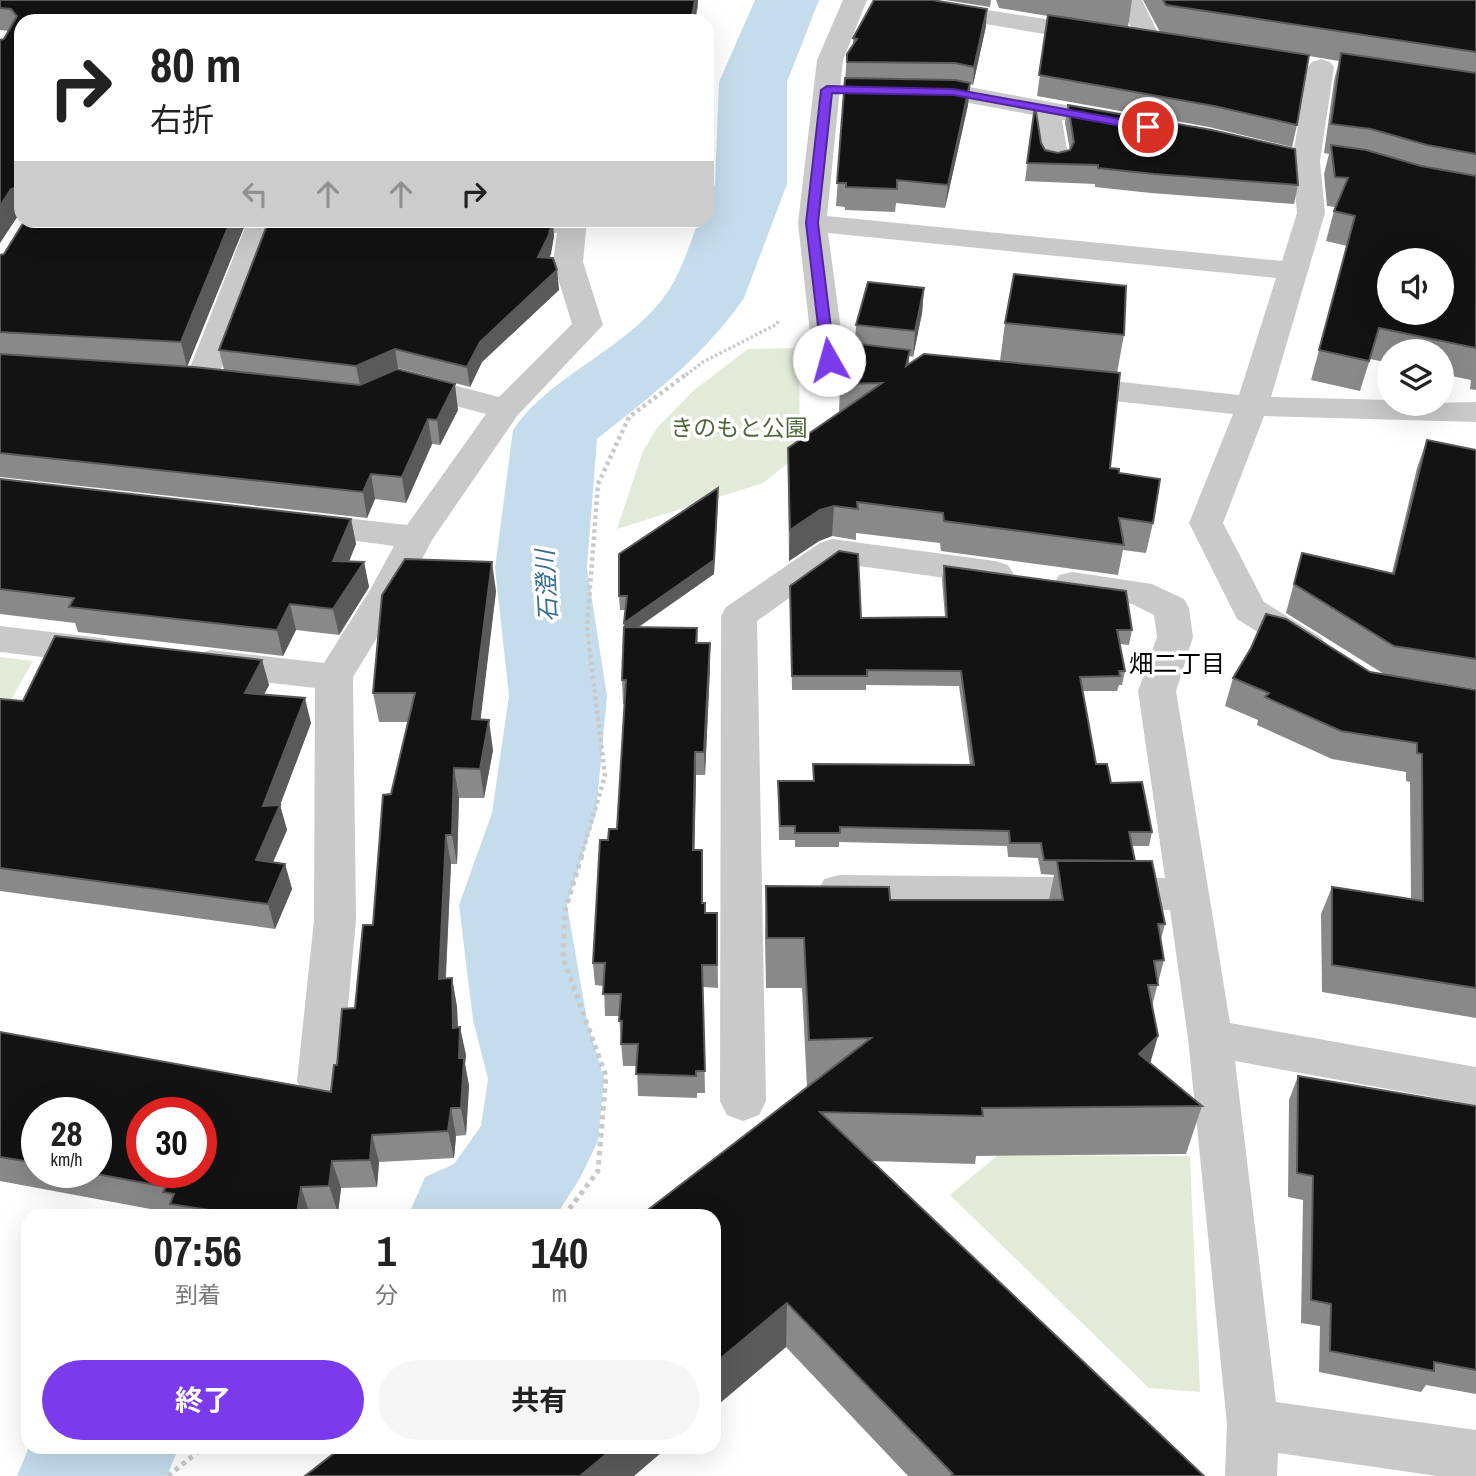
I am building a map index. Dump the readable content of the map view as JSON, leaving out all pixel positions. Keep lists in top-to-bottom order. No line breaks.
{"districts":["畑二丁目"],"water":["石澄川"],"parks":["きのもと公園"],"page":{"turn":["80 m","右折"],"speed":"28 km/h","limit":"30","eta":["07:56","到着","1","分","140","m"],"buttons":["終了","共有"]}}
